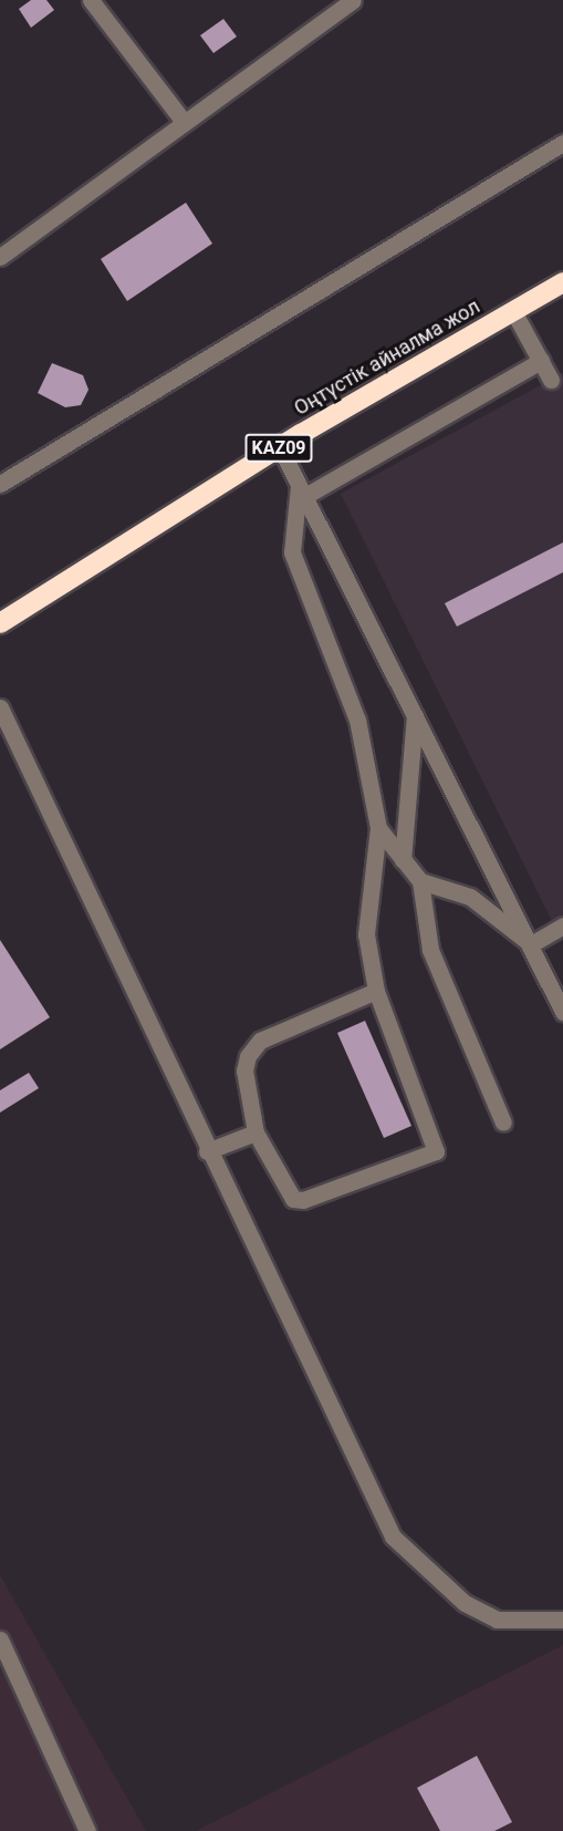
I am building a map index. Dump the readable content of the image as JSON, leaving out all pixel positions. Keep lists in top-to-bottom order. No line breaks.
{"streets":{"highway":["Оңтүстік айналма жол","KAZ09"]}}
